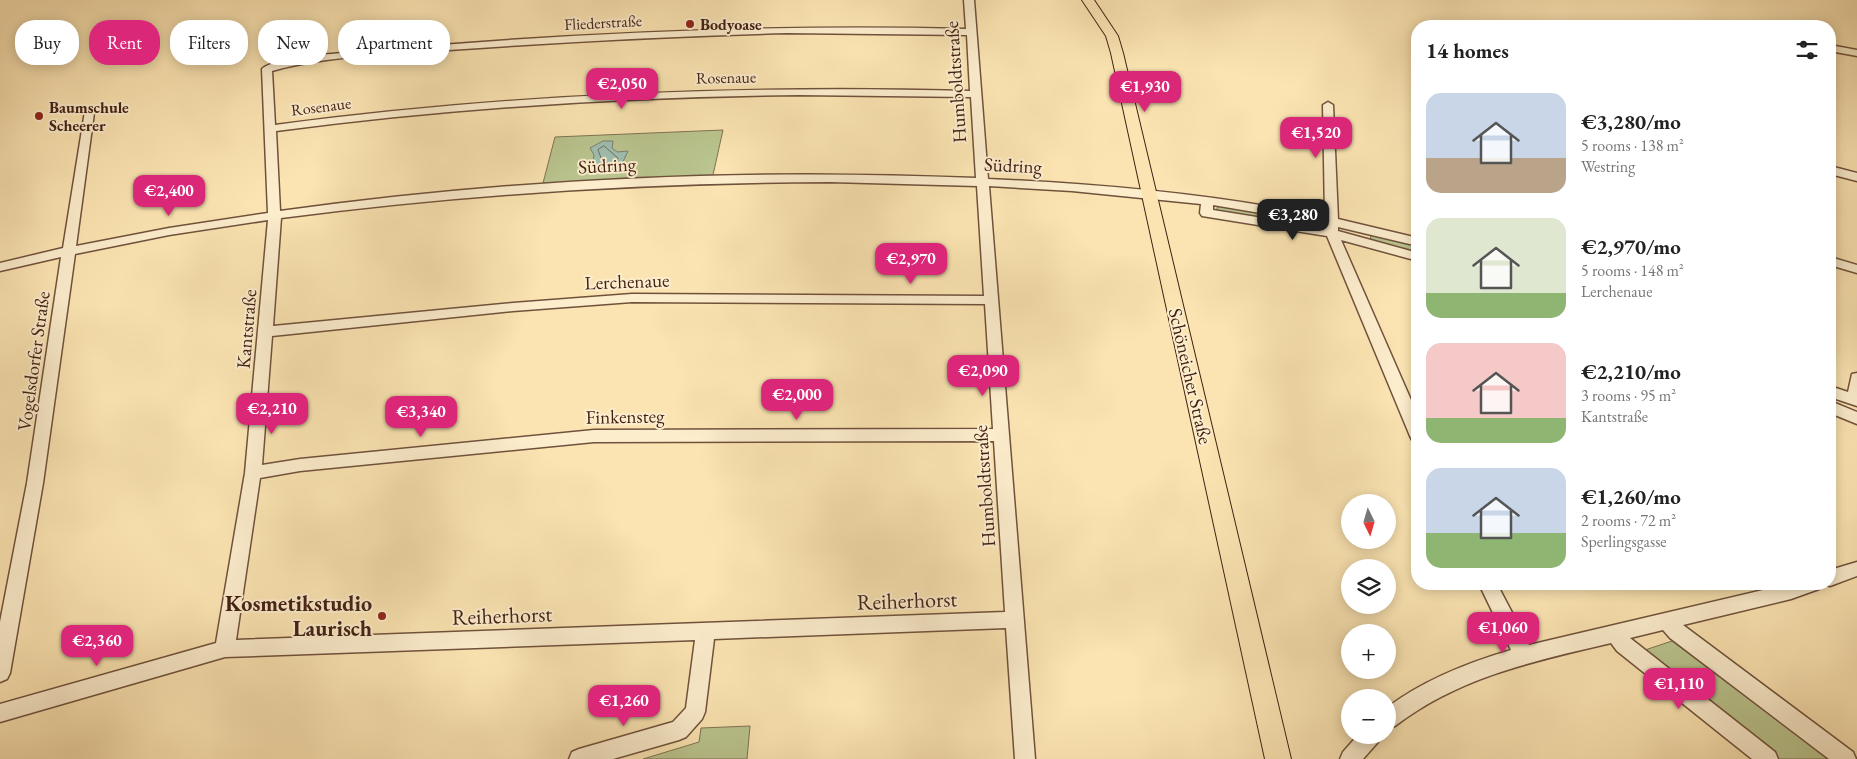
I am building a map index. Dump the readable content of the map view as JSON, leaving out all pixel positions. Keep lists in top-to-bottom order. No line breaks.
{"streets":{"main road":["Schöneicher Straße"],"street":["Fliederstraße","Rosenaue","Humboldtstraße","Südring","Lerchenaue","Kantstraße","Vogelsdorfer Straße","Finkensteg","Reiherhorst"]},"crossings":[["Fliederstraße","Humboldtstraße"],["Fliederstraße","Kantstraße"],["Rosenaue","Humboldtstraße"],["Rosenaue","Kantstraße"],["Humboldtstraße","Südring"],["Humboldtstraße","Lerchenaue"],["Humboldtstraße","Finkensteg"],["Humboldtstraße","Reiherhorst"],["Südring","Kantstraße"],["Südring","Vogelsdorfer Straße"],["Südring","Schöneicher Straße"],["Lerchenaue","Kantstraße"],["Kantstraße","Finkensteg"],["Kantstraße","Reiherhorst"]],"places":["Bodyoase","Baumschule Scheerer","Kosmetikstudio Laurisch"],"north":"bottom","page":{"chip":["Buy","Rent","Filters","New","Apartment"],"heading":"14 homes","price":["€2,050","€1,930","€1,520","€2,400","€3,280","€2,970","€2,090","€2,000","€2,210","€3,340","€1,060","€2,360","€1,110","€1,260"],"list":[{"name":"€3,280/mo","note":"5 rooms · 138 m² · Westring"},{"name":"€2,970/mo","note":"5 rooms · 148 m² · Lerchenaue"},{"name":"€2,210/mo","note":"3 rooms · 95 m² · Kantstraße"},{"name":"€1,260/mo","note":"2 rooms · 72 m² · Sperlingsgasse"}],"map_buttons":["+","−"]}}
